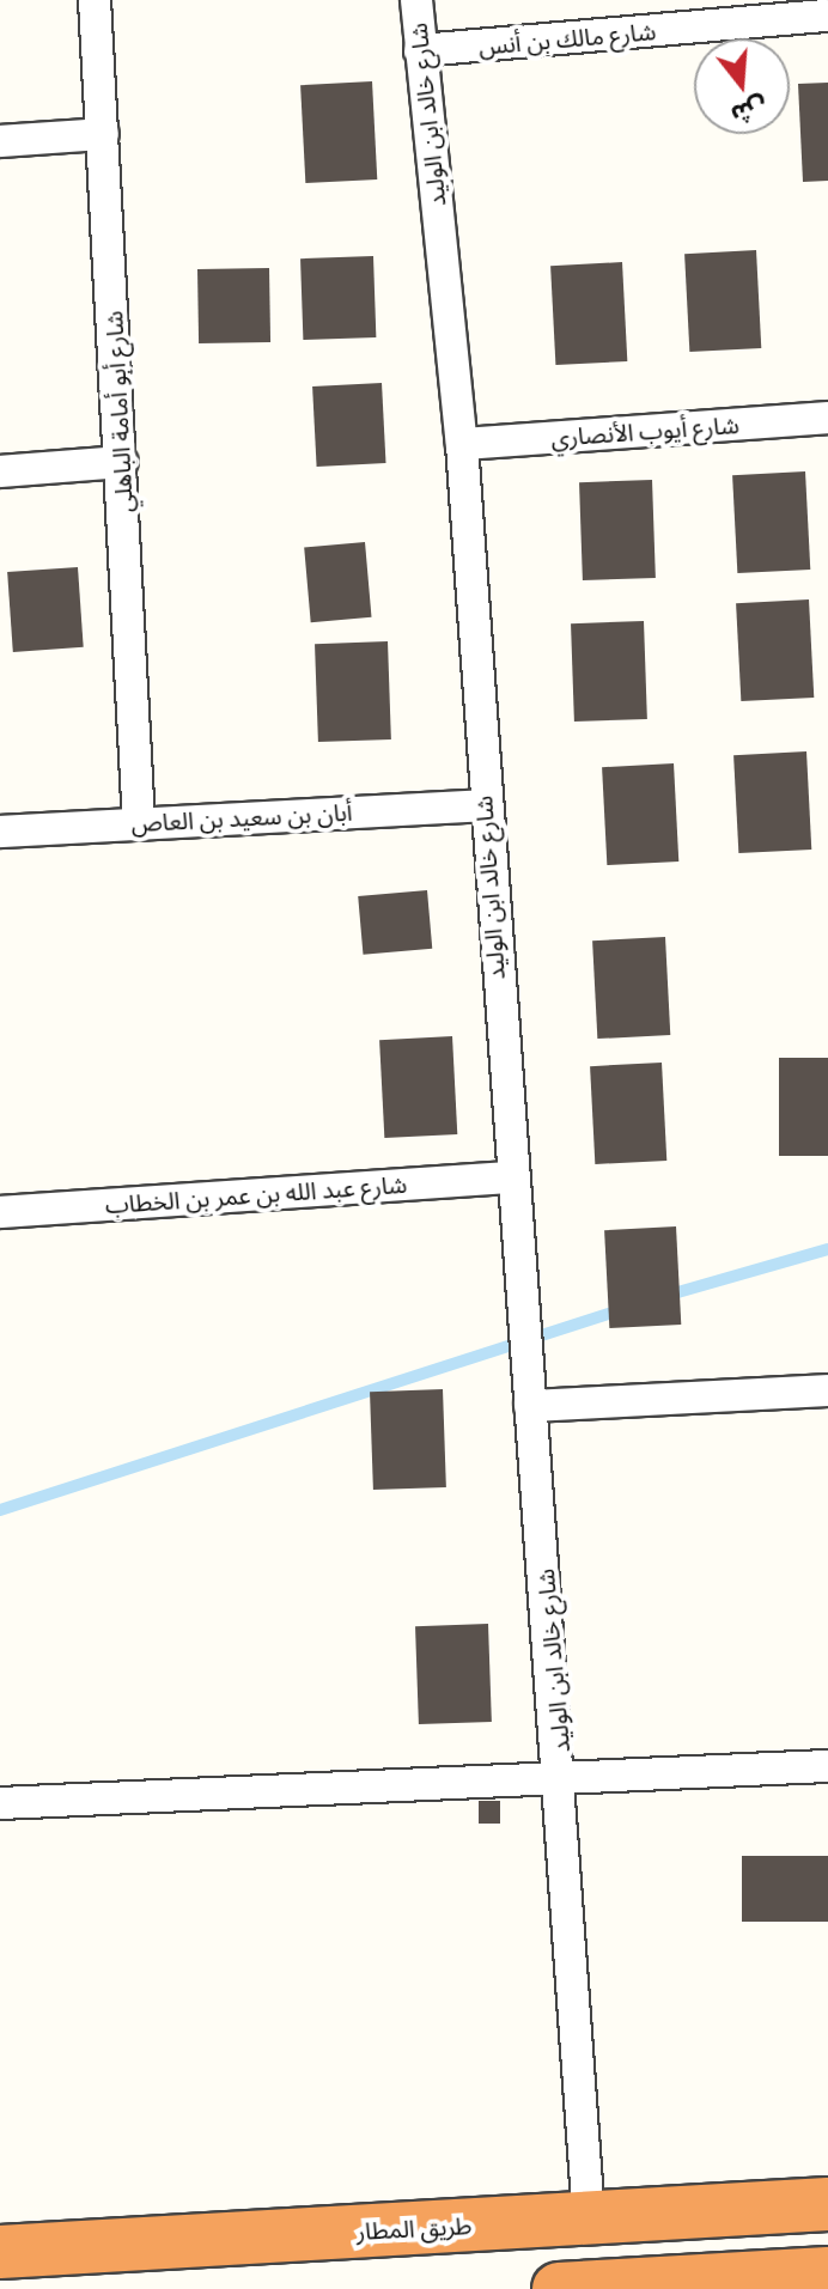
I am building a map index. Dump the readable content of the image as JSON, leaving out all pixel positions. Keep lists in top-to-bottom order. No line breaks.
{"streets":{"highway":["طريق المطار"],"street":["شارع مالك بن أنس","شارع خالد ابن الوليد","شارع أبو أمامة الباهلي","شارع أيوب الأنصاري","أبان بن سعيد بن العاص","شارع عبد الله بن عمر بن الخطاب"]},"crossings":[["شارع مالك بن أنس","شارع خالد ابن الوليد"],["شارع خالد ابن الوليد","شارع أيوب الأنصاري"],["شارع خالد ابن الوليد","أبان بن سعيد بن العاص"],["شارع خالد ابن الوليد","شارع عبد الله بن عمر بن الخطاب"],["شارع خالد ابن الوليد","طريق المطار"],["شارع أبو أمامة الباهلي","أبان بن سعيد بن العاص"]],"north":"bottom"}
